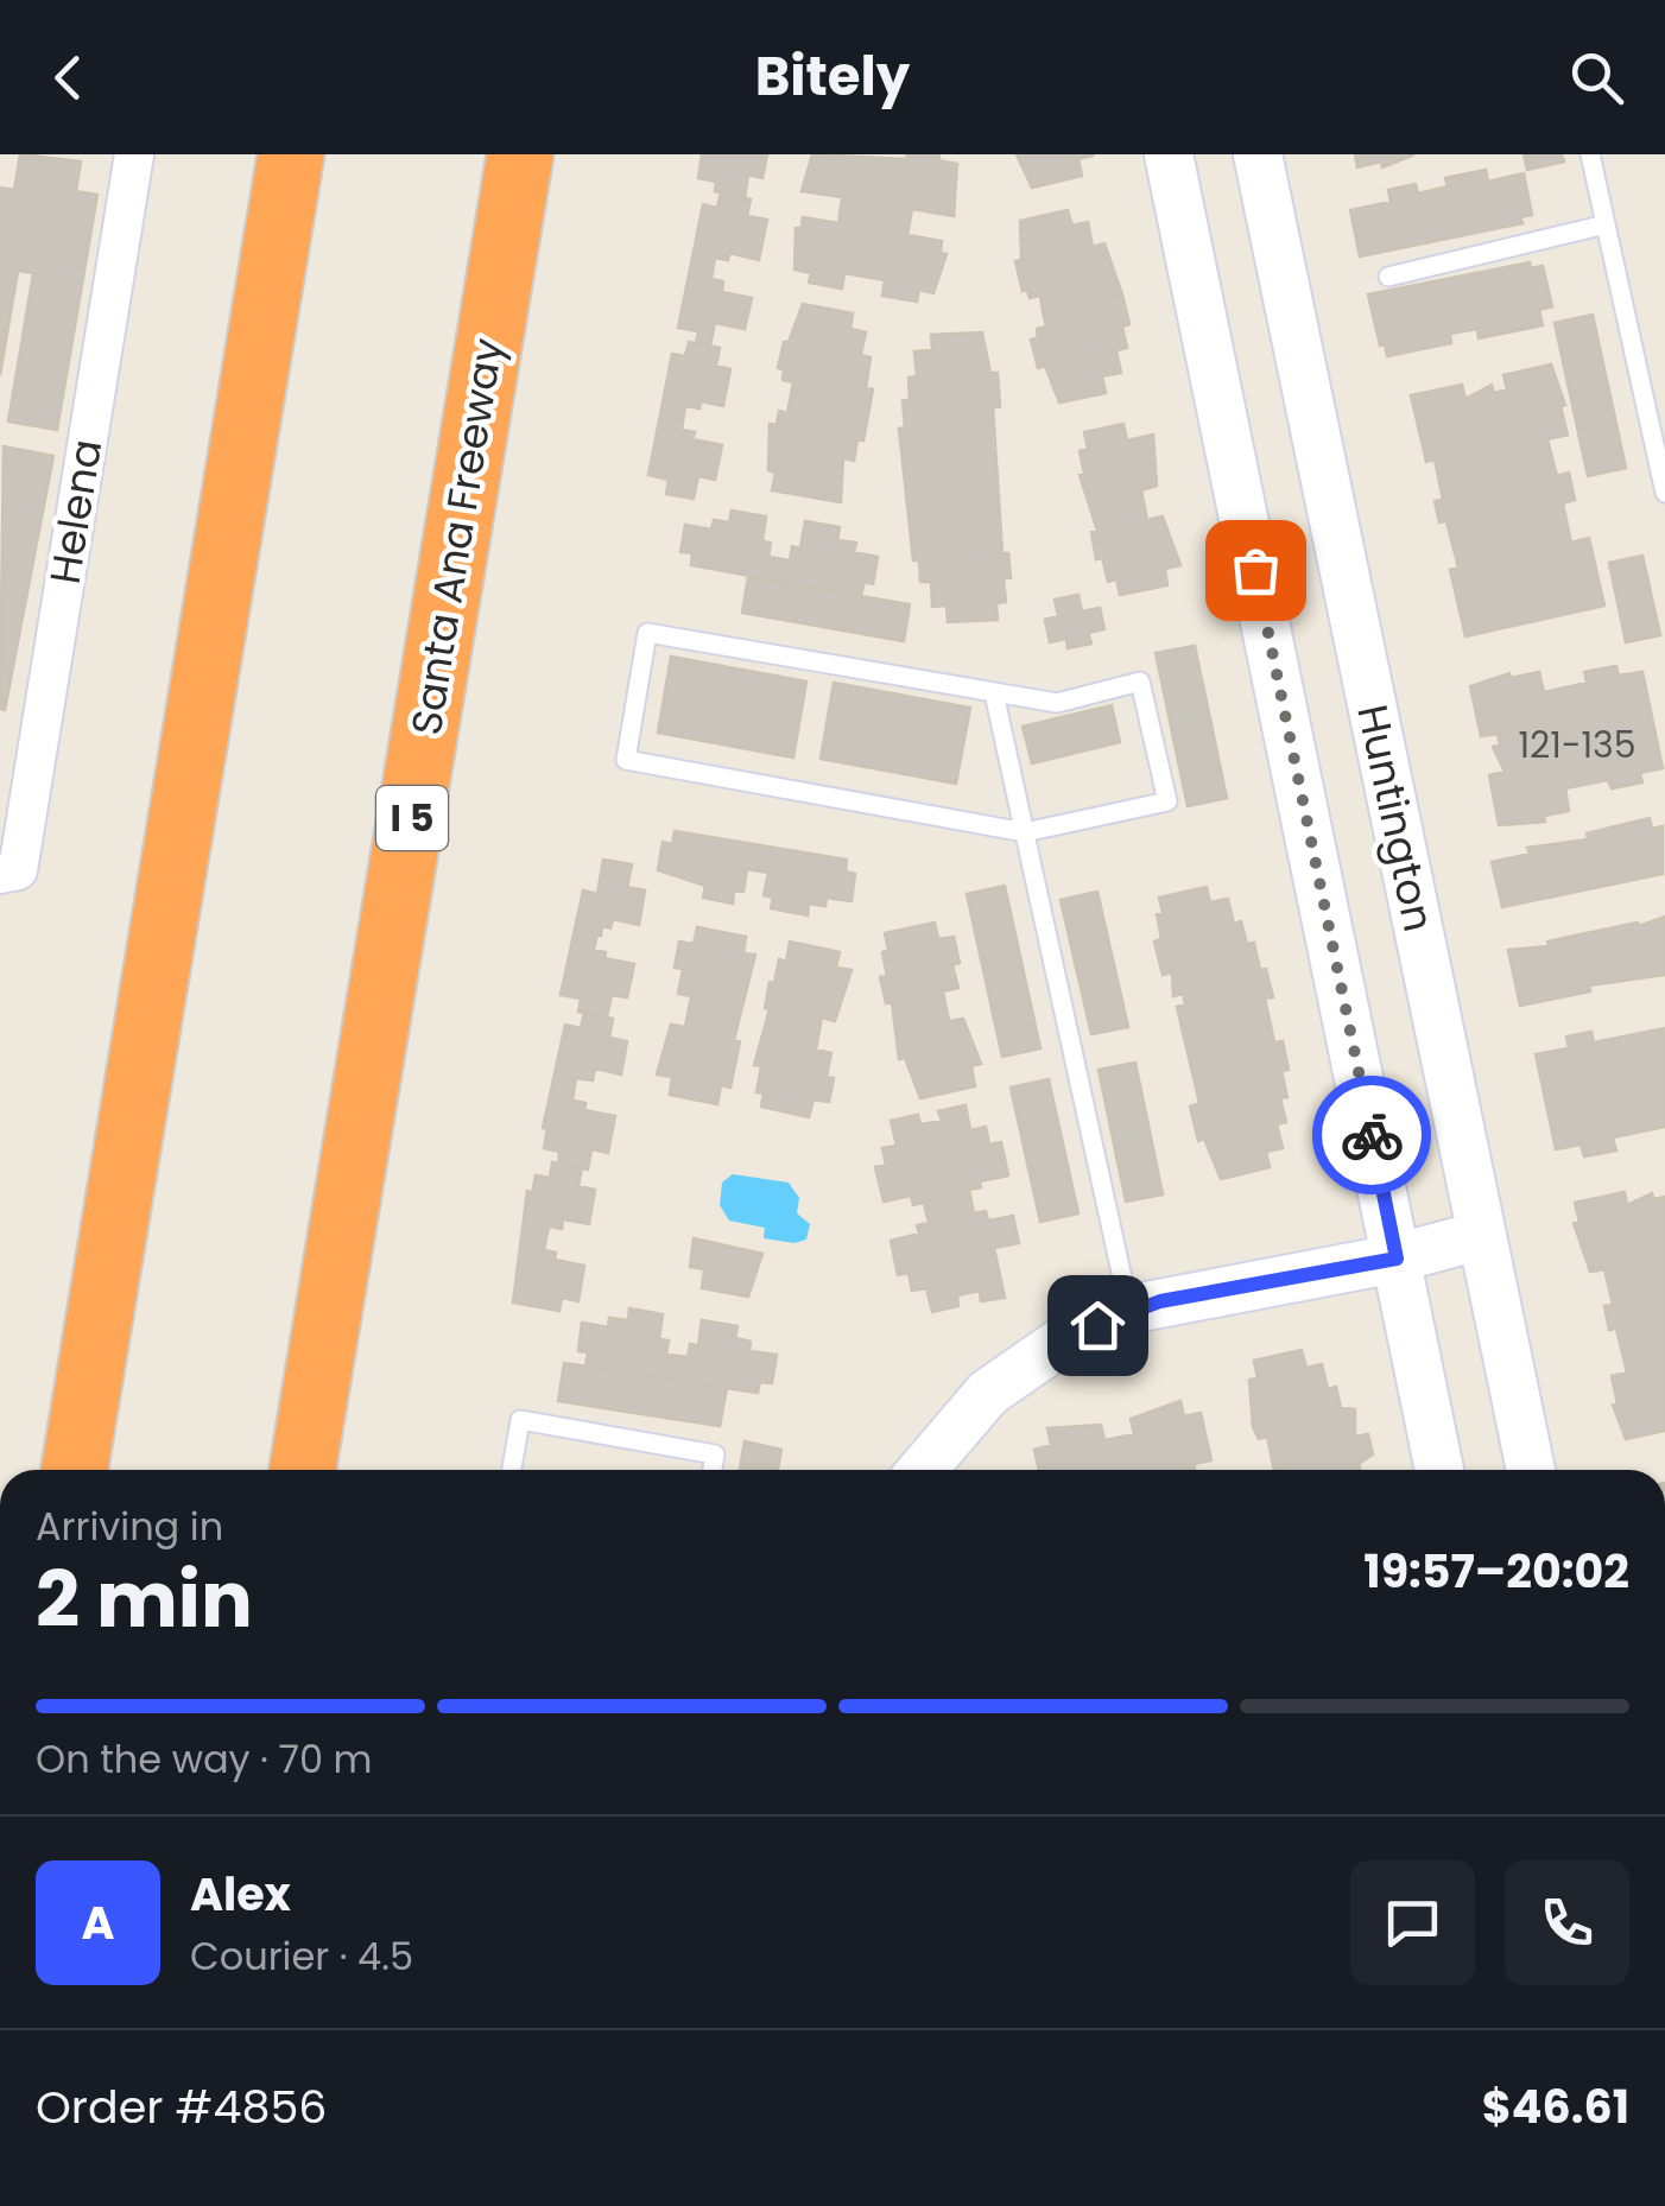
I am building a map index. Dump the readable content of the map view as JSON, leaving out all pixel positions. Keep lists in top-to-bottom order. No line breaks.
{"streets":{"highway":["Santa Ana Freeway","I 5"],"street":["Helena","Huntington"]},"house_numbers":["121-135"],"page":{"header":"Bitely","heading":["2 min","Arriving in","19:57–20:02"],"panel":["Alex","Courier · 4.5","Order #4856","$46.61"],"bar":"On the way · 70 m","round":"A"}}
